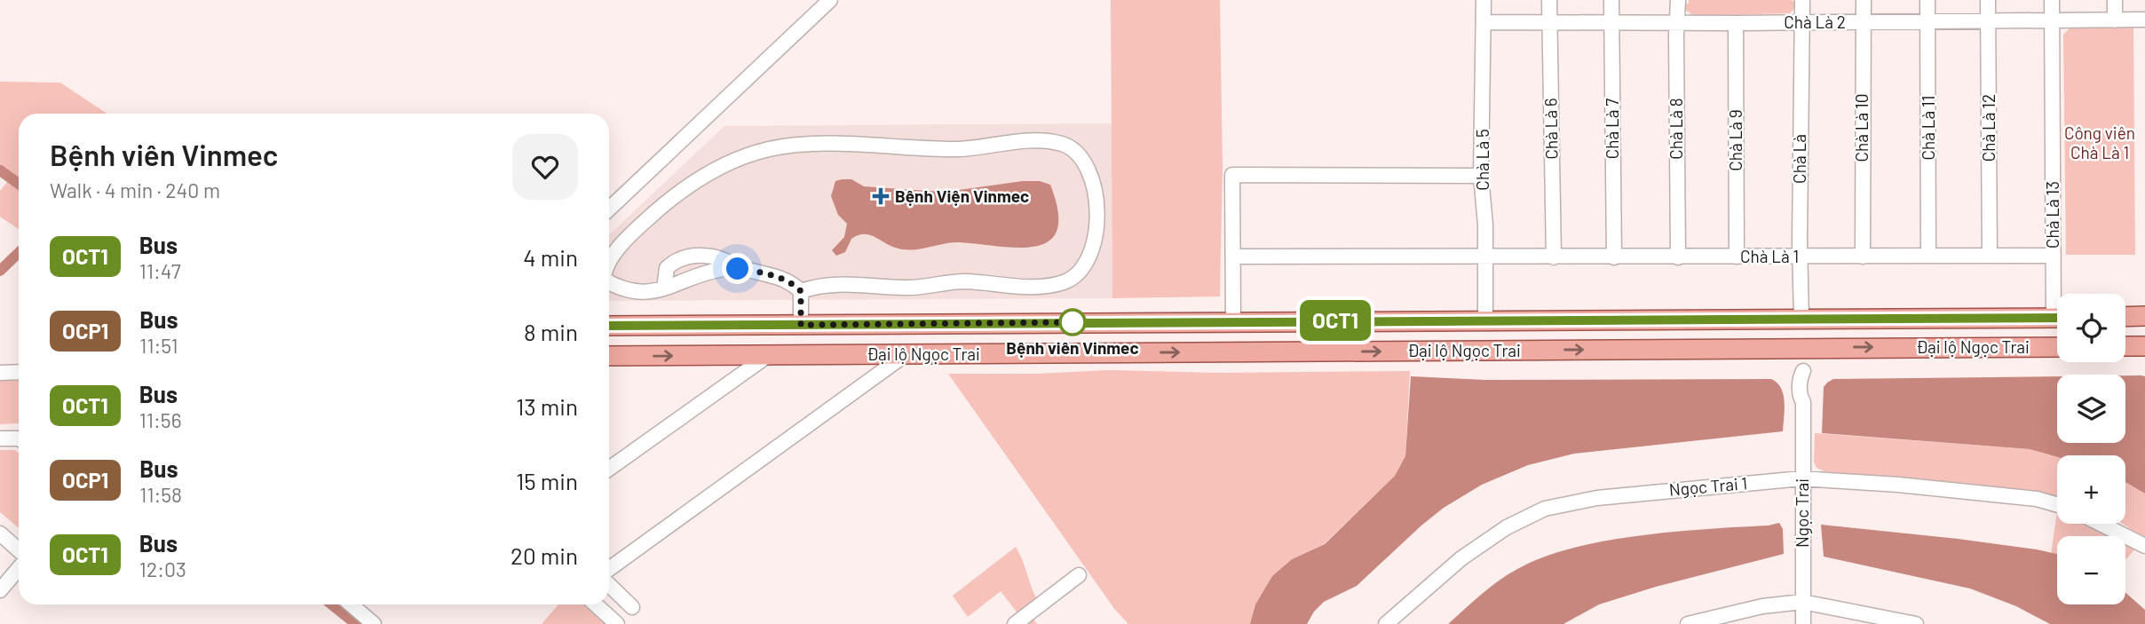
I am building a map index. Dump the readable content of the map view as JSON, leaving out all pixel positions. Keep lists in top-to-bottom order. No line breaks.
{"streets":{"main road":["Đại lộ Ngọc Trai"],"street":["Chà Là 2","Chà Là 10","Chà Là 11","Chà Là 12","Chà Là 6","Chà Là 7","Chà Là 8","Chà Là 9","Chà Là","Chà Là 5","Chà Là 13","Chà Là 1","Ngọc Trai 1","Ngọc Trai"]},"crossings":[["Chà Là 2","Chà Là 10"],["Chà Là 2","Chà Là 11"],["Chà Là 2","Chà Là 12"],["Chà Là 2","Chà Là 6"],["Chà Là 2","Chà Là 7"],["Chà Là 2","Chà Là 8"],["Chà Là 2","Chà Là 9"],["Chà Là 2","Chà Là"],["Chà Là 2","Chà Là 5"],["Chà Là 2","Chà Là 13"],["Chà Là 10","Chà Là 1"],["Chà Là 11","Chà Là 1"],["Chà Là 12","Chà Là 1"],["Chà Là 6","Chà Là 1"],["Chà Là 7","Chà Là 1"],["Chà Là 8","Chà Là 1"],["Chà Là 9","Chà Là 1"],["Chà Là","Chà Là 1"],["Chà Là","Đại lộ Ngọc Trai"],["Chà Là 5","Chà Là 1"],["Chà Là 5","Đại lộ Ngọc Trai"],["Chà Là 13","Chà Là 1"],["Đại lộ Ngọc Trai","Ngọc Trai"],["Ngọc Trai 1","Ngọc Trai"]],"parks":["Công viên Chà Là 1"],"places":{"health":["Bệnh Viện Vinmec"],"other":["Bệnh viên Vinmec"]},"lines":["bus line OCT1"],"page":{"on_map":"OCT1","heading":["Bệnh viên Vinmec","Walk · 4 min · 240 m"],"list":[{"mark":"OCT1","name":"Bus","note":"11:47","value":"4 min"},{"mark":"OCP1","name":"Bus","note":"11:51","value":"8 min"},{"mark":"OCT1","name":"Bus","note":"11:56","value":"13 min"},{"mark":"OCP1","name":"Bus","note":"11:58","value":"15 min"},{"mark":"OCT1","name":"Bus","note":"12:03","value":"20 min"}],"map_buttons":["+","−"]}}
